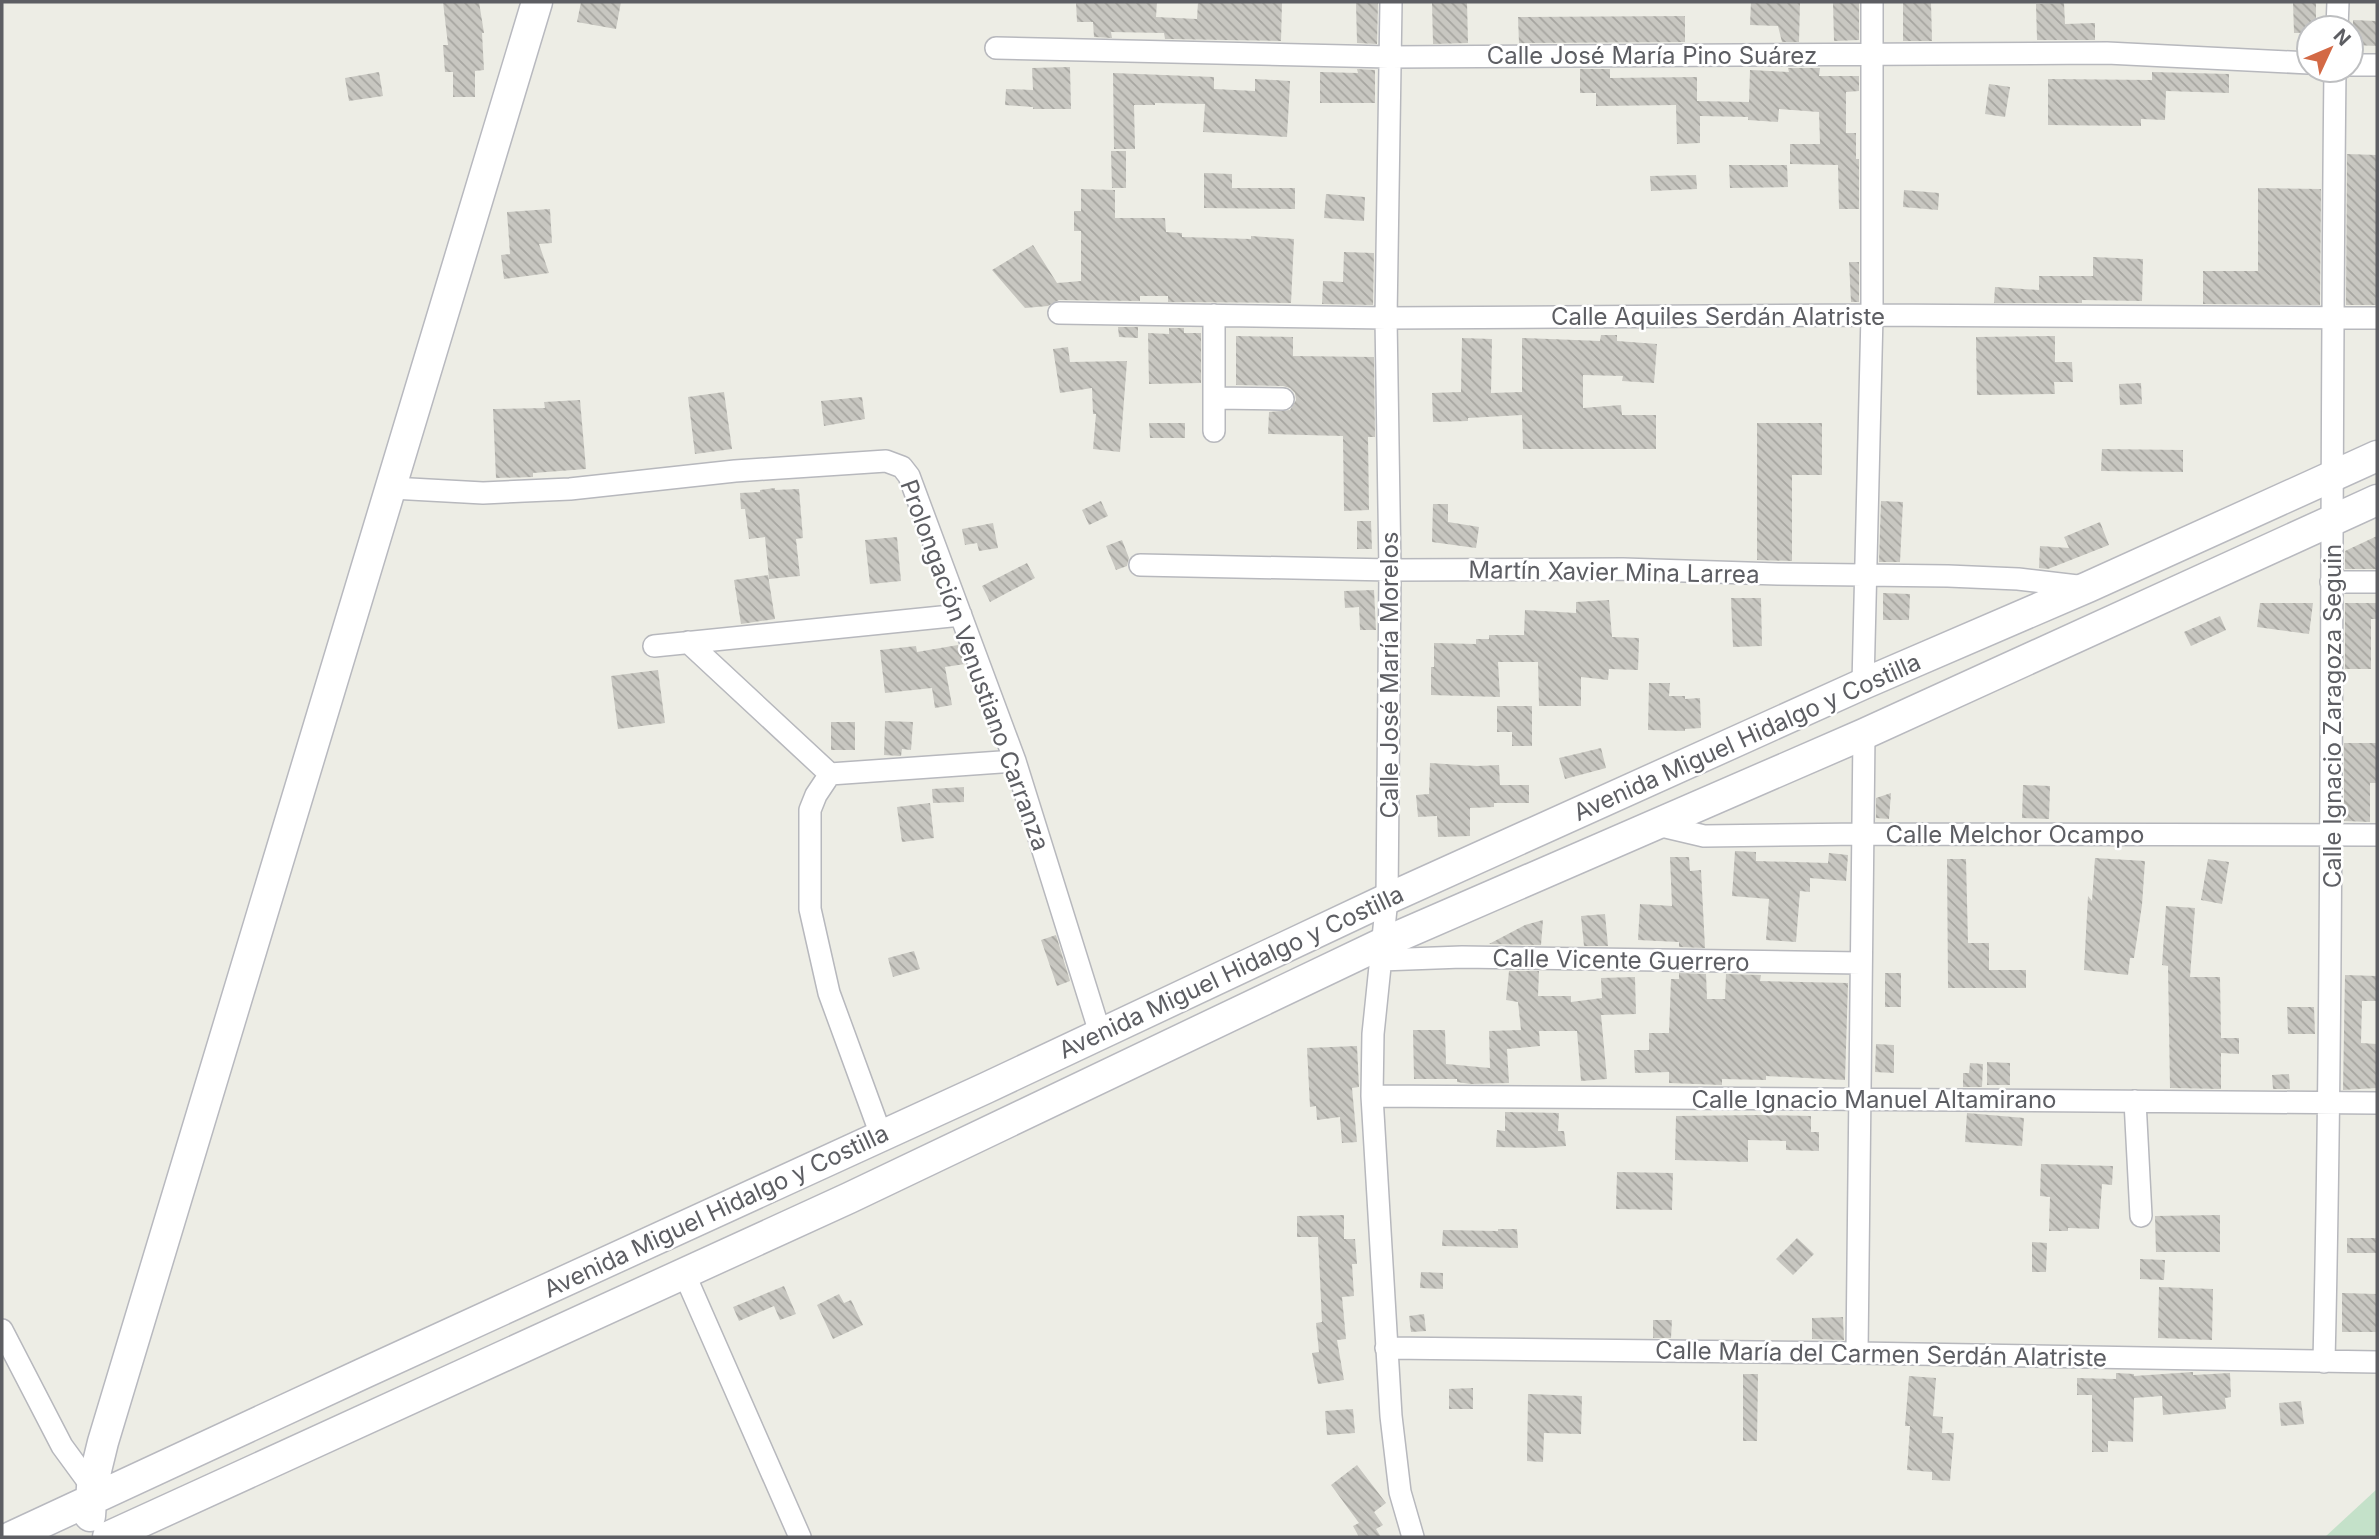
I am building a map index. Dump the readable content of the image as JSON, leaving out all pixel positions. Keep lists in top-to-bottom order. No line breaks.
{"streets":{"main road":["Avenida Miguel Hidalgo y Costilla"],"street":["Calle José María Pino Suárez","Calle Aquiles Serdán Alatriste","Martín Xavier Mina Larrea","Prolongación Venustiano Carranza","Calle José María Morelos","Calle Ignacio Zaragoza Seguin","Calle Melchor Ocampo","Calle Vicente Guerrero","Calle Ignacio Manuel Altamirano","Calle María del Carmen Serdán Alatriste"]},"crossings":[["Calle José María Pino Suárez","Calle José María Morelos"],["Calle Aquiles Serdán Alatriste","Calle José María Morelos"],["Calle Aquiles Serdán Alatriste","Calle Ignacio Zaragoza Seguin"],["Martín Xavier Mina Larrea","Calle José María Morelos"],["Martín Xavier Mina Larrea","Avenida Miguel Hidalgo y Costilla"],["Prolongación Venustiano Carranza","Avenida Miguel Hidalgo y Costilla"],["Calle José María Morelos","Avenida Miguel Hidalgo y Costilla"],["Calle José María Morelos","Calle Vicente Guerrero"],["Calle José María Morelos","Calle Ignacio Manuel Altamirano"],["Calle José María Morelos","Calle María del Carmen Serdán Alatriste"],["Calle Ignacio Zaragoza Seguin","Avenida Miguel Hidalgo y Costilla"],["Calle Ignacio Zaragoza Seguin","Calle Melchor Ocampo"],["Calle Ignacio Zaragoza Seguin","Calle Ignacio Manuel Altamirano"],["Calle Ignacio Zaragoza Seguin","Calle María del Carmen Serdán Alatriste"],["Avenida Miguel Hidalgo y Costilla","Calle Melchor Ocampo"],["Avenida Miguel Hidalgo y Costilla","Calle Vicente Guerrero"]],"north":"top right"}
